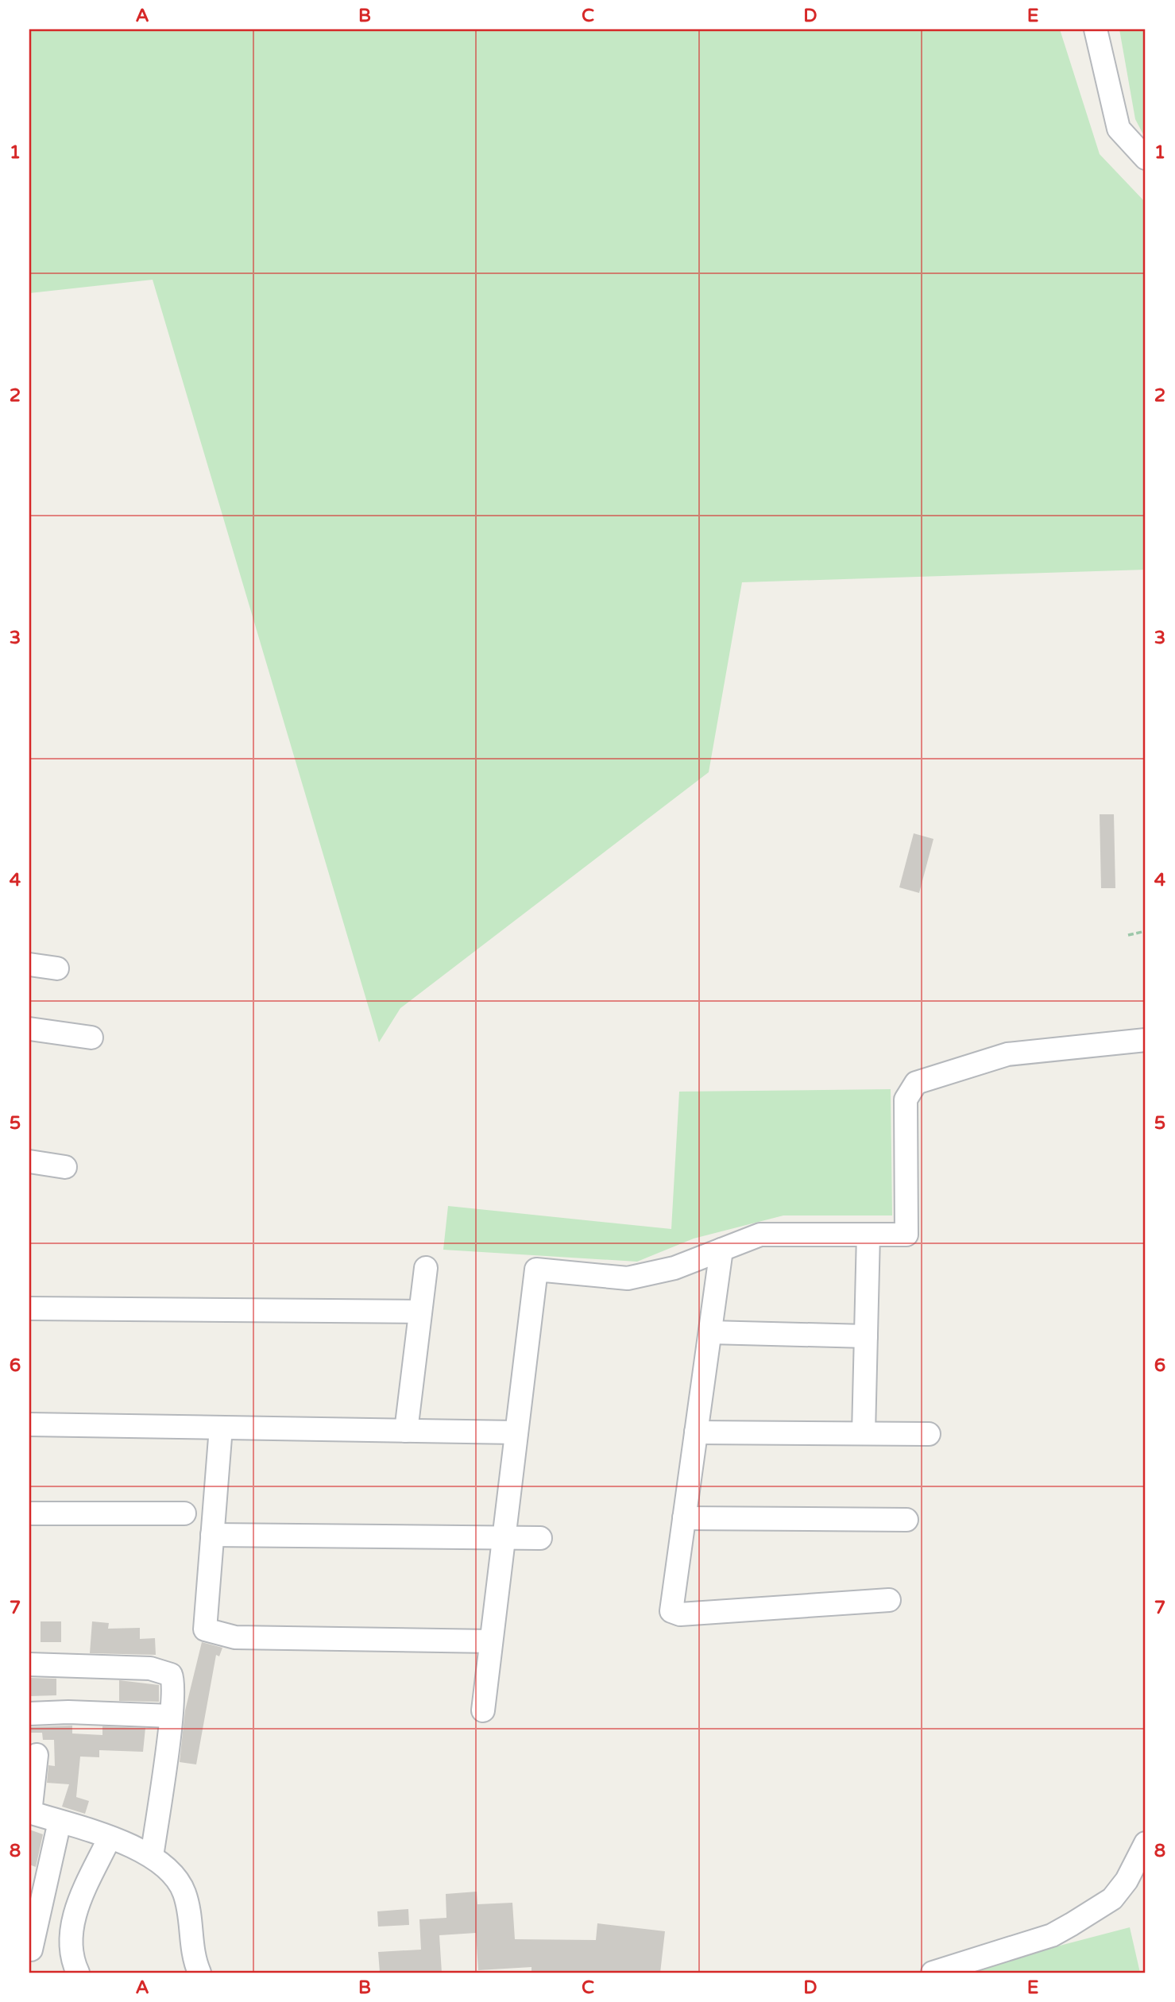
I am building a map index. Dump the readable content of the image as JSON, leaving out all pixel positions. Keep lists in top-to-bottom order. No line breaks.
{"grid":{"columns":["A","B","C","D","E"],"rows":["1","2","3","4","5","6","7","8"]}}
